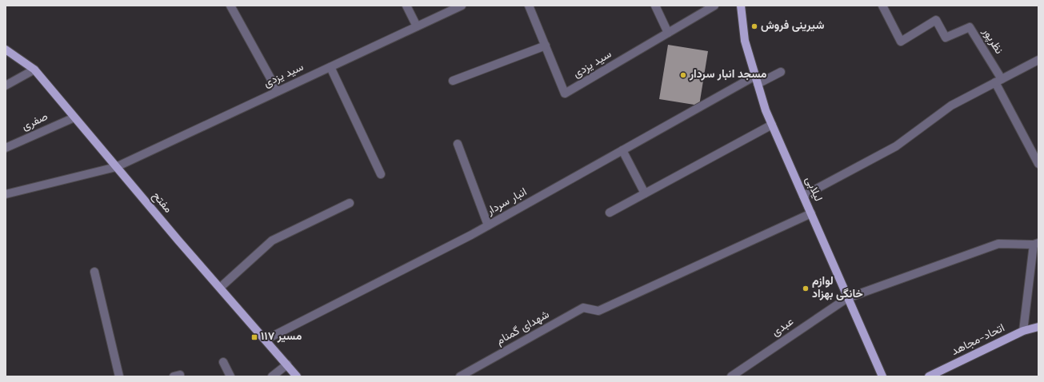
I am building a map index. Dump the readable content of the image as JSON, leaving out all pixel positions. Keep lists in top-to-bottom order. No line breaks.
{"streets":{"main road":["لیلابی","مفتح","اتحاد-مجاهد"],"street":["نظرپور","سید یزدی","صفری","انبار سردار","عبدی","شهدای گمنام"]},"crossings":[["سید یزدی","مفتح"],["صفری","مفتح"],["لیلابی","انبار سردار"],["لیلابی","عبدی"],["لیلابی","شهدای گمنام"],["انبار سردار","مفتح"]],"places":{"other":["شیرینی فروش","مسجد انبار سردار","لوازم خانگی بهزاد"],"transit":["مسیر ۱۱۷"]}}
